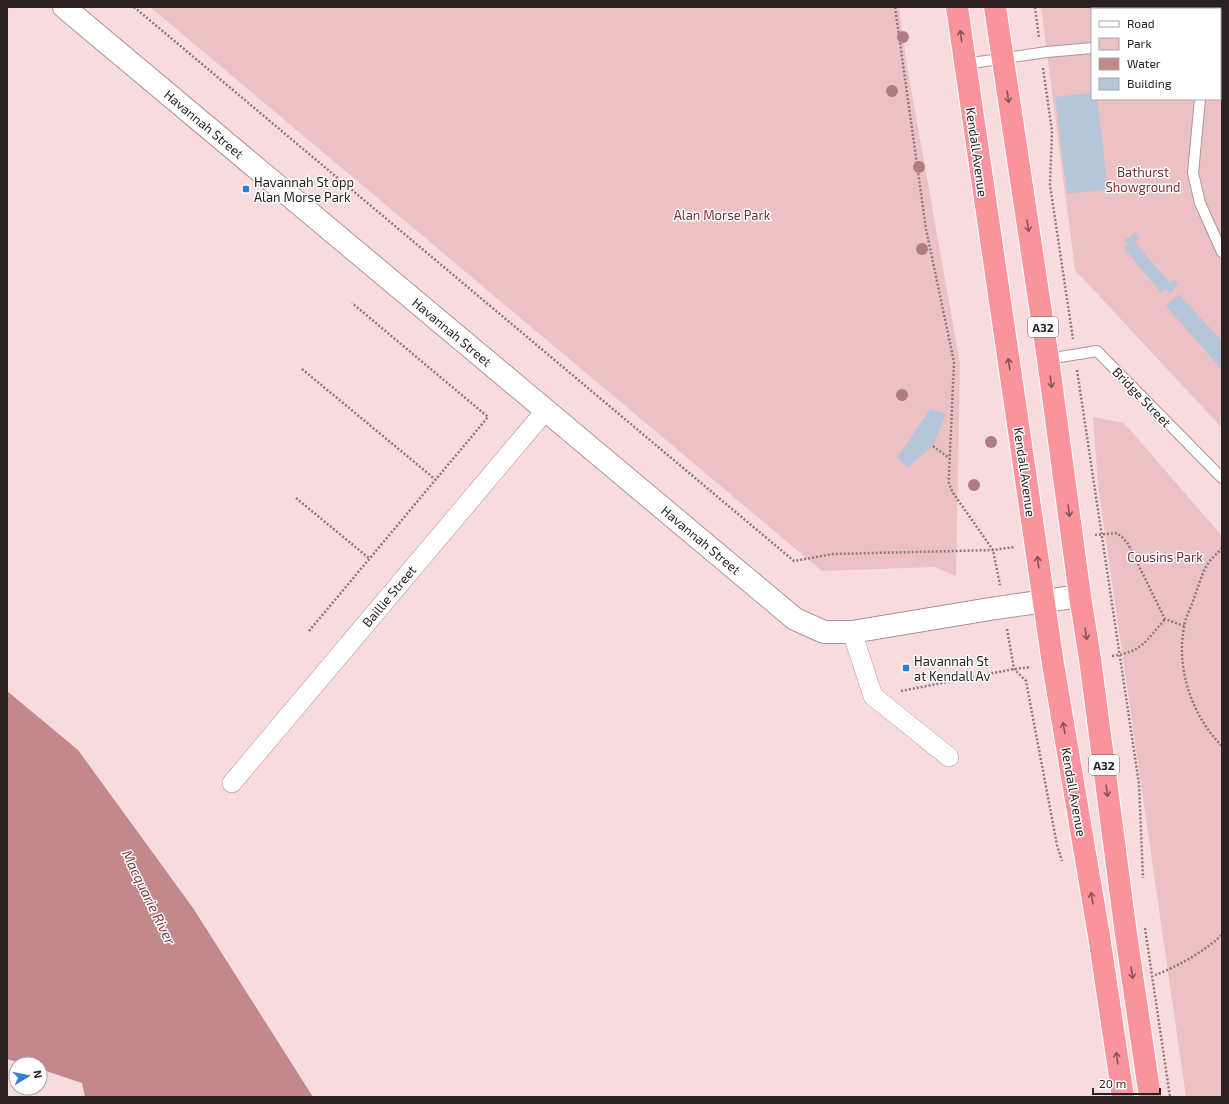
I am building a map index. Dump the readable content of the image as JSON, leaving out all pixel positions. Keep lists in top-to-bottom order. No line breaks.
{"streets":{"highway":["Kendall Avenue","A32"],"street":["Havannah Street","Baillie Street"],"lane":["Bridge Street"]},"crossings":[["Havannah Street","Kendall Avenue"],["Havannah Street","A32"],["Havannah Street","Baillie Street"],["A32","Bridge Street"]],"water":["Macquarie River"],"parks":["Bathurst Showground","Alan Morse Park","Cousins Park"],"places":{"transit":["Havannah St opp Alan Morse Park","Havannah St at Kendall Av"]},"legend":["Road","Park","Water","Building"],"scale_bar":"20 m","north":"right"}
